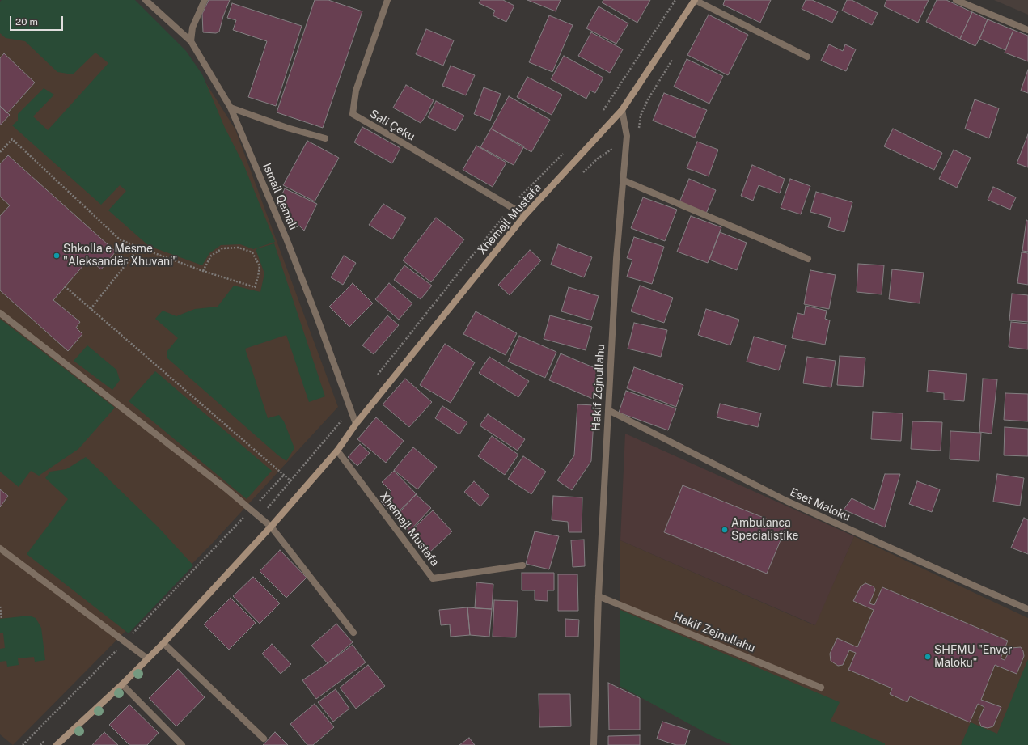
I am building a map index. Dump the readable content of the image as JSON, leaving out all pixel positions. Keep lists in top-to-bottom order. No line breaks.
{"streets":{"main road":["Xhemajl Mustafa"],"street":["Sali Çeku","Ismail Qemali","Hakif Zejnullahu","Eset Maloku"]},"crossings":[["Sali Çeku","Xhemajl Mustafa"],["Ismail Qemali","Xhemajl Mustafa"],["Xhemajl Mustafa","Hakif Zejnullahu"],["Hakif Zejnullahu","Eset Maloku"]],"places":["Shkolla e Mesme \"Aleksandër Xhuvani\"","Ambulanca Specialistike","SHFMU \"Enver Maloku\""],"scale_bar":"20 m"}
